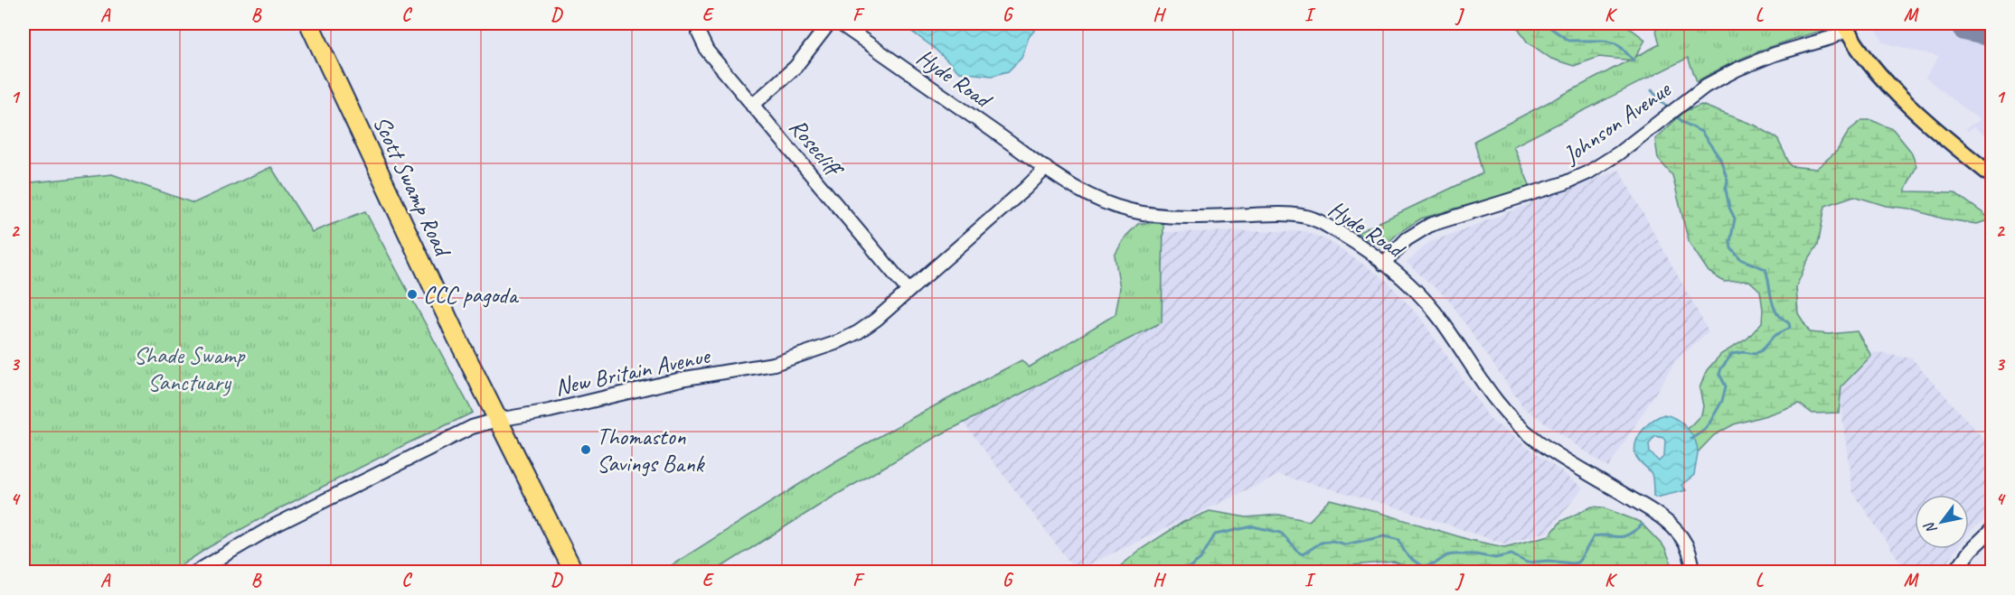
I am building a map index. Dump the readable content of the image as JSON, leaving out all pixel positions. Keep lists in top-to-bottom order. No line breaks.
{"streets":{"highway":["Scott Swamp Road"],"street":["Hyde Road","Johnson Avenue","Rosecliff","New Britain Avenue"]},"crossings":[["Hyde Road","Johnson Avenue"],["Hyde Road","New Britain Avenue"],["Rosecliff","New Britain Avenue"],["Scott Swamp Road","New Britain Avenue"]],"parks":["Shade Swamp Sanctuary"],"places":["CCC pagoda","Thomaston Savings Bank"],"north":"bottom left","grid":{"columns":["A","B","C","D","E","F","G","H","I","J","K","L","M"],"rows":["1","2","3","4"]}}
